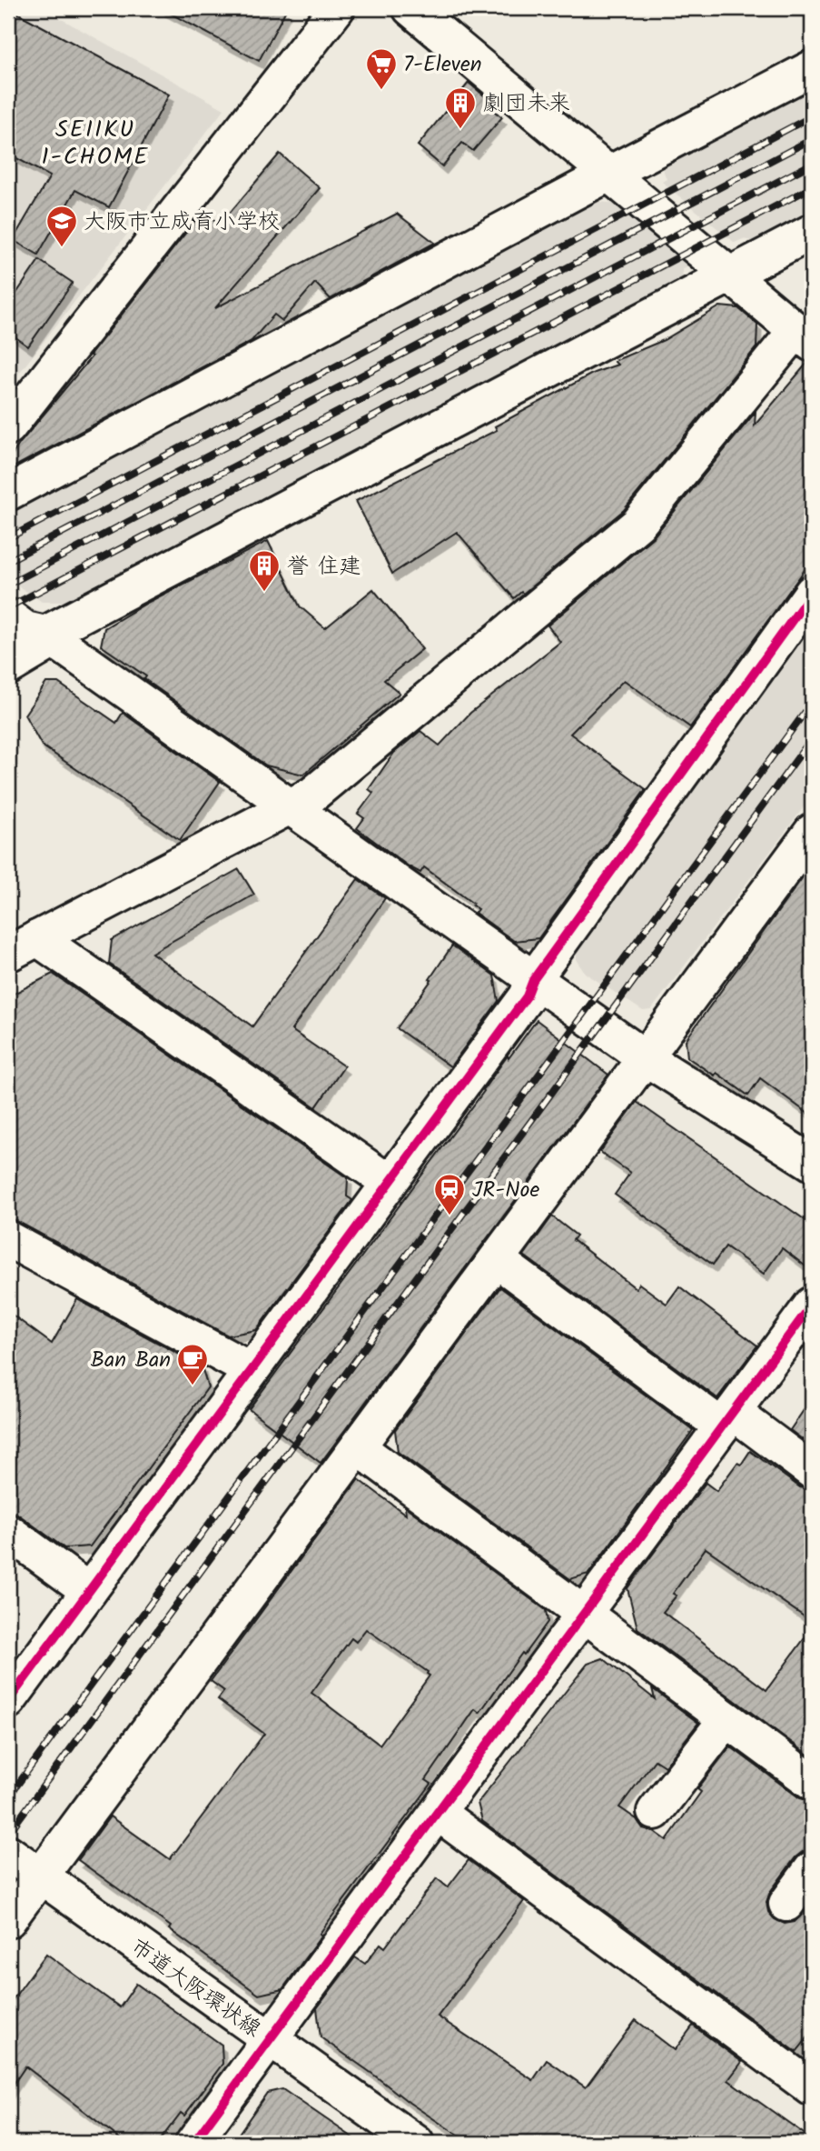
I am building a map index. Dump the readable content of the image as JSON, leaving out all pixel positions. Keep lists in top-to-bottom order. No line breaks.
{"streets":{"street":["市道大阪環状線"]},"districts":["SEIIKU 1-CHOME"],"places":{"supermarket":["7-Eleven"],"building":["劇団未来","誉 住建"],"school or university":["大阪市立成育小学校"],"station":["JR-Noe"],"cafe":["Ban Ban"]}}
